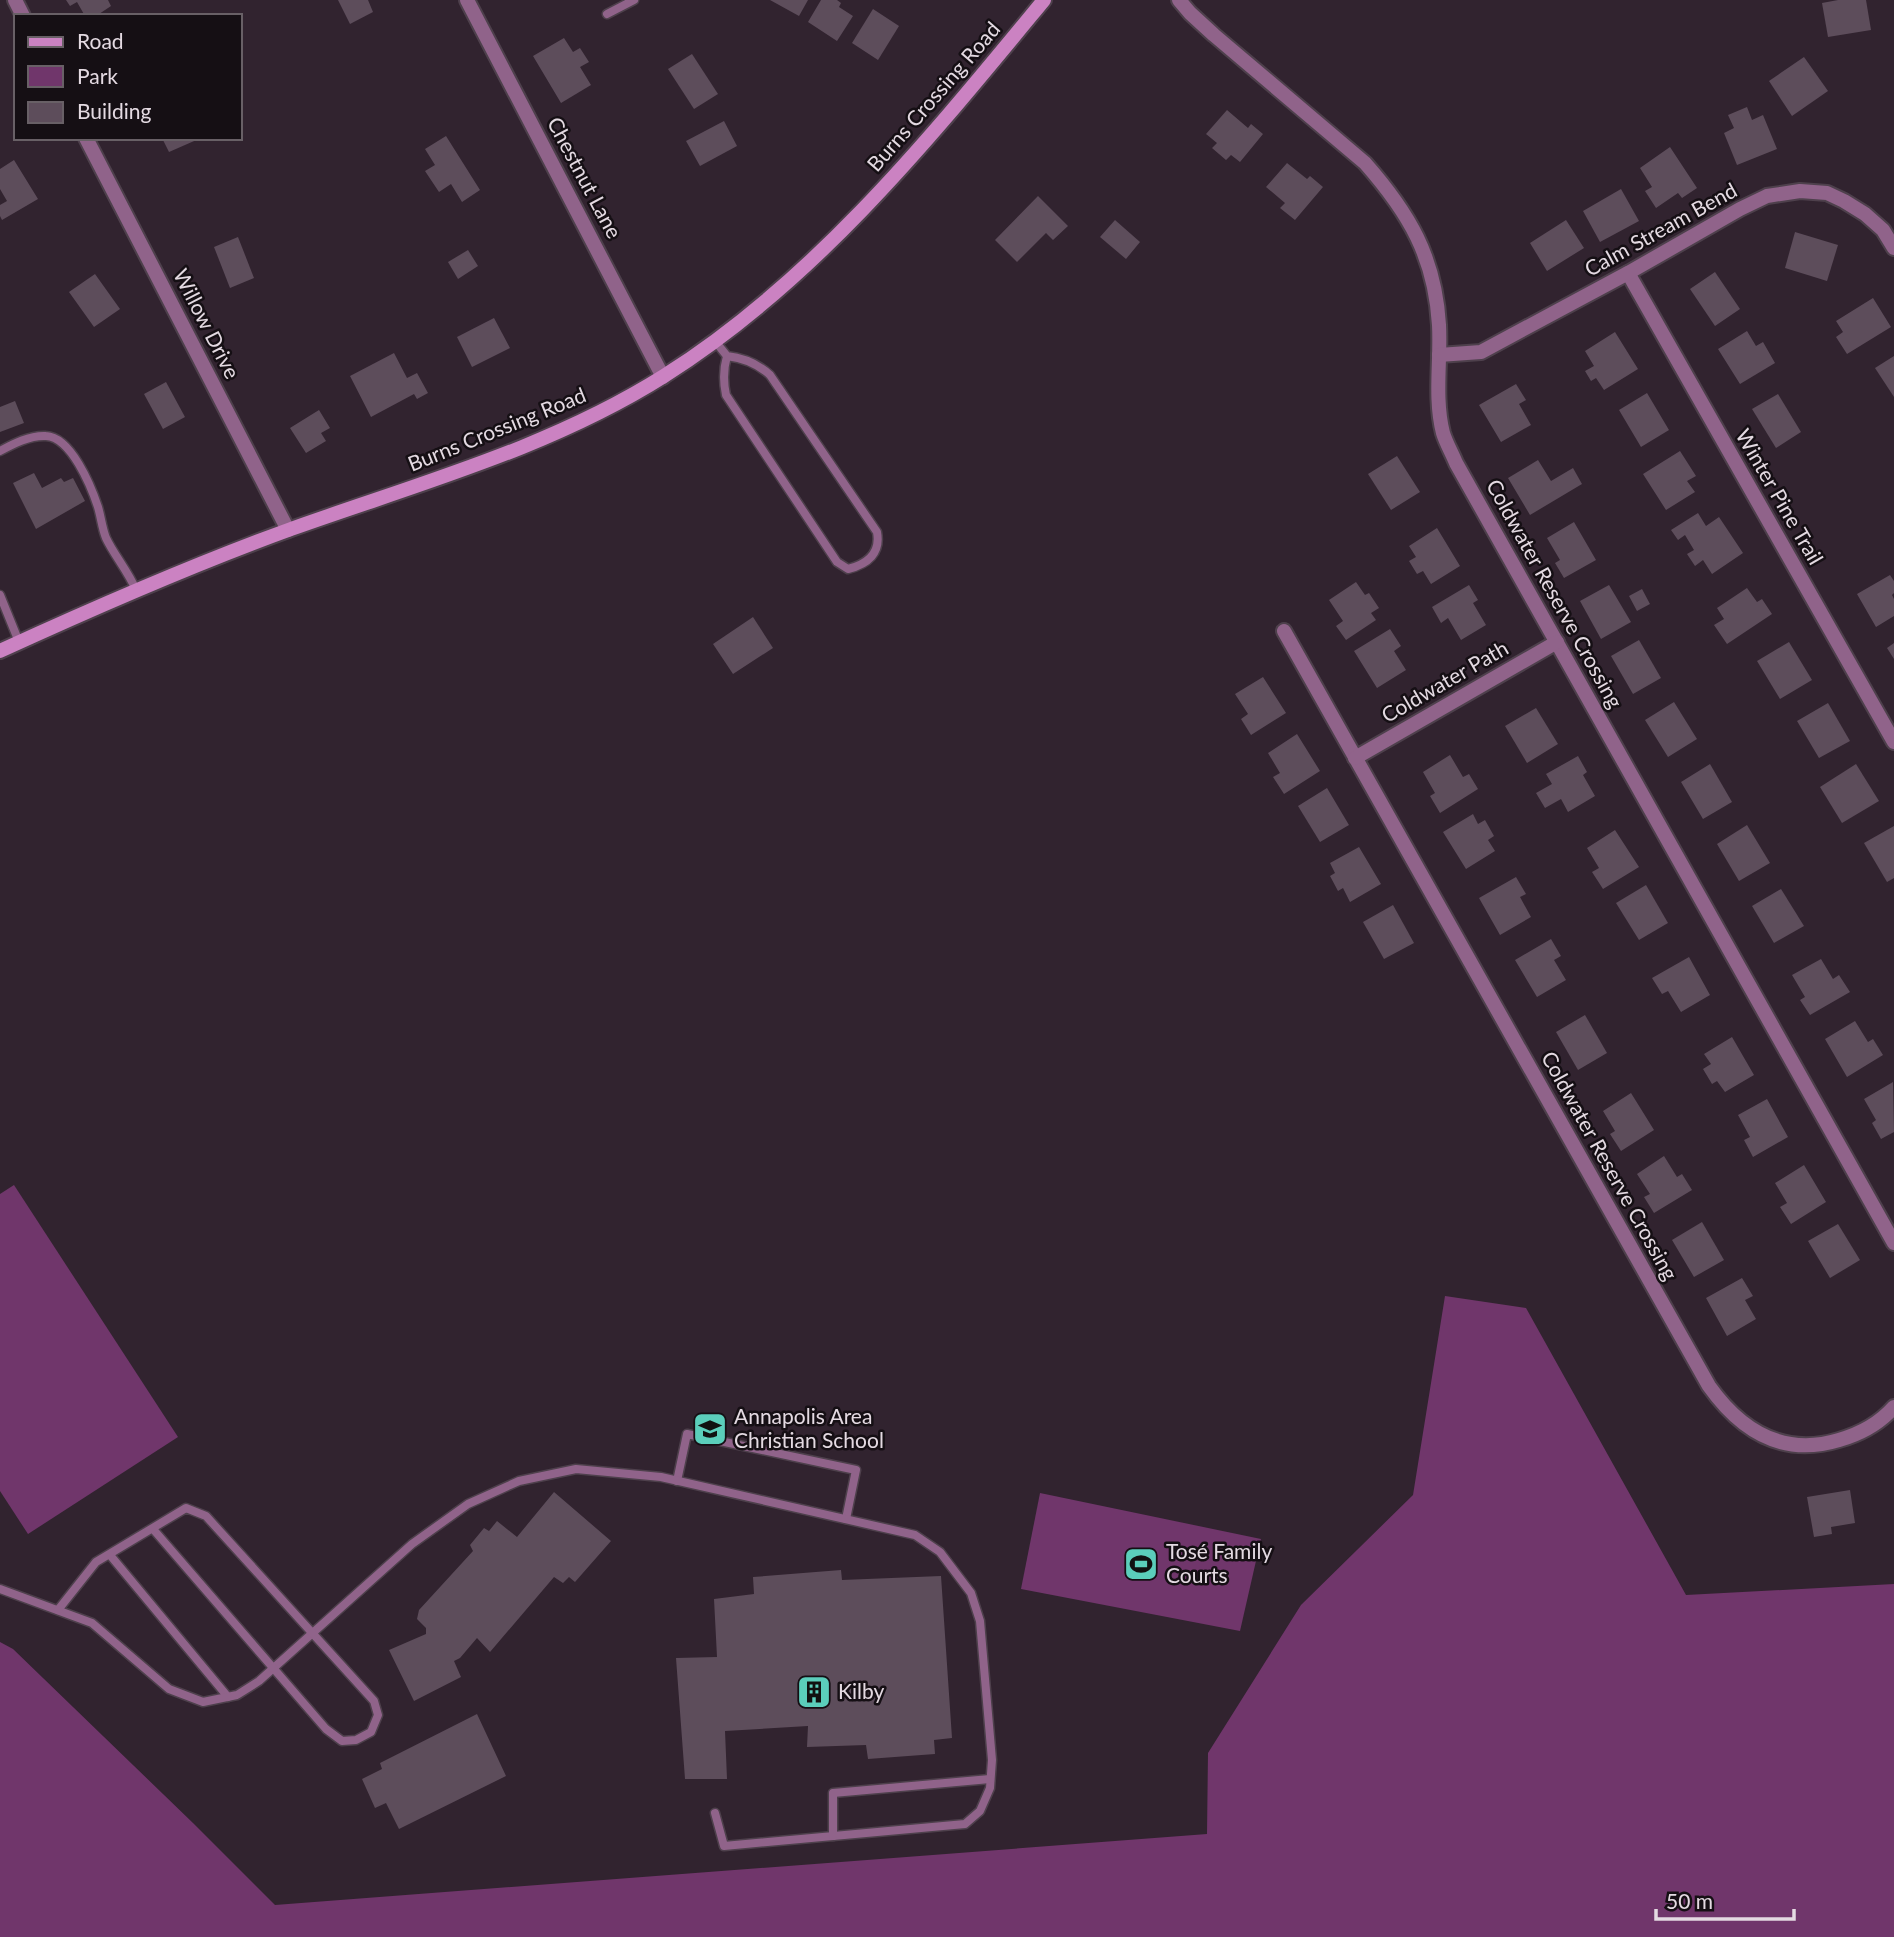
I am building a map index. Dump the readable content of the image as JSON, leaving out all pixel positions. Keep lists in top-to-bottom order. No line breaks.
{"streets":{"street":["Burns Crossing Road","Chestnut Lane","Calm Stream Bend","Willow Drive","Winter Pine Trail","Coldwater Reserve Crossing","Coldwater Path"]},"crossings":[["Burns Crossing Road","Chestnut Lane"],["Burns Crossing Road","Willow Drive"],["Calm Stream Bend","Winter Pine Trail"],["Calm Stream Bend","Coldwater Reserve Crossing"],["Coldwater Reserve Crossing","Coldwater Path"]],"places":{"school or university":["Annapolis Area Christian School"],"sports":["Tosé Family Courts"],"building":["Kilby"]},"legend":["Road","Park","Building"],"scale_bar":"50 m"}
